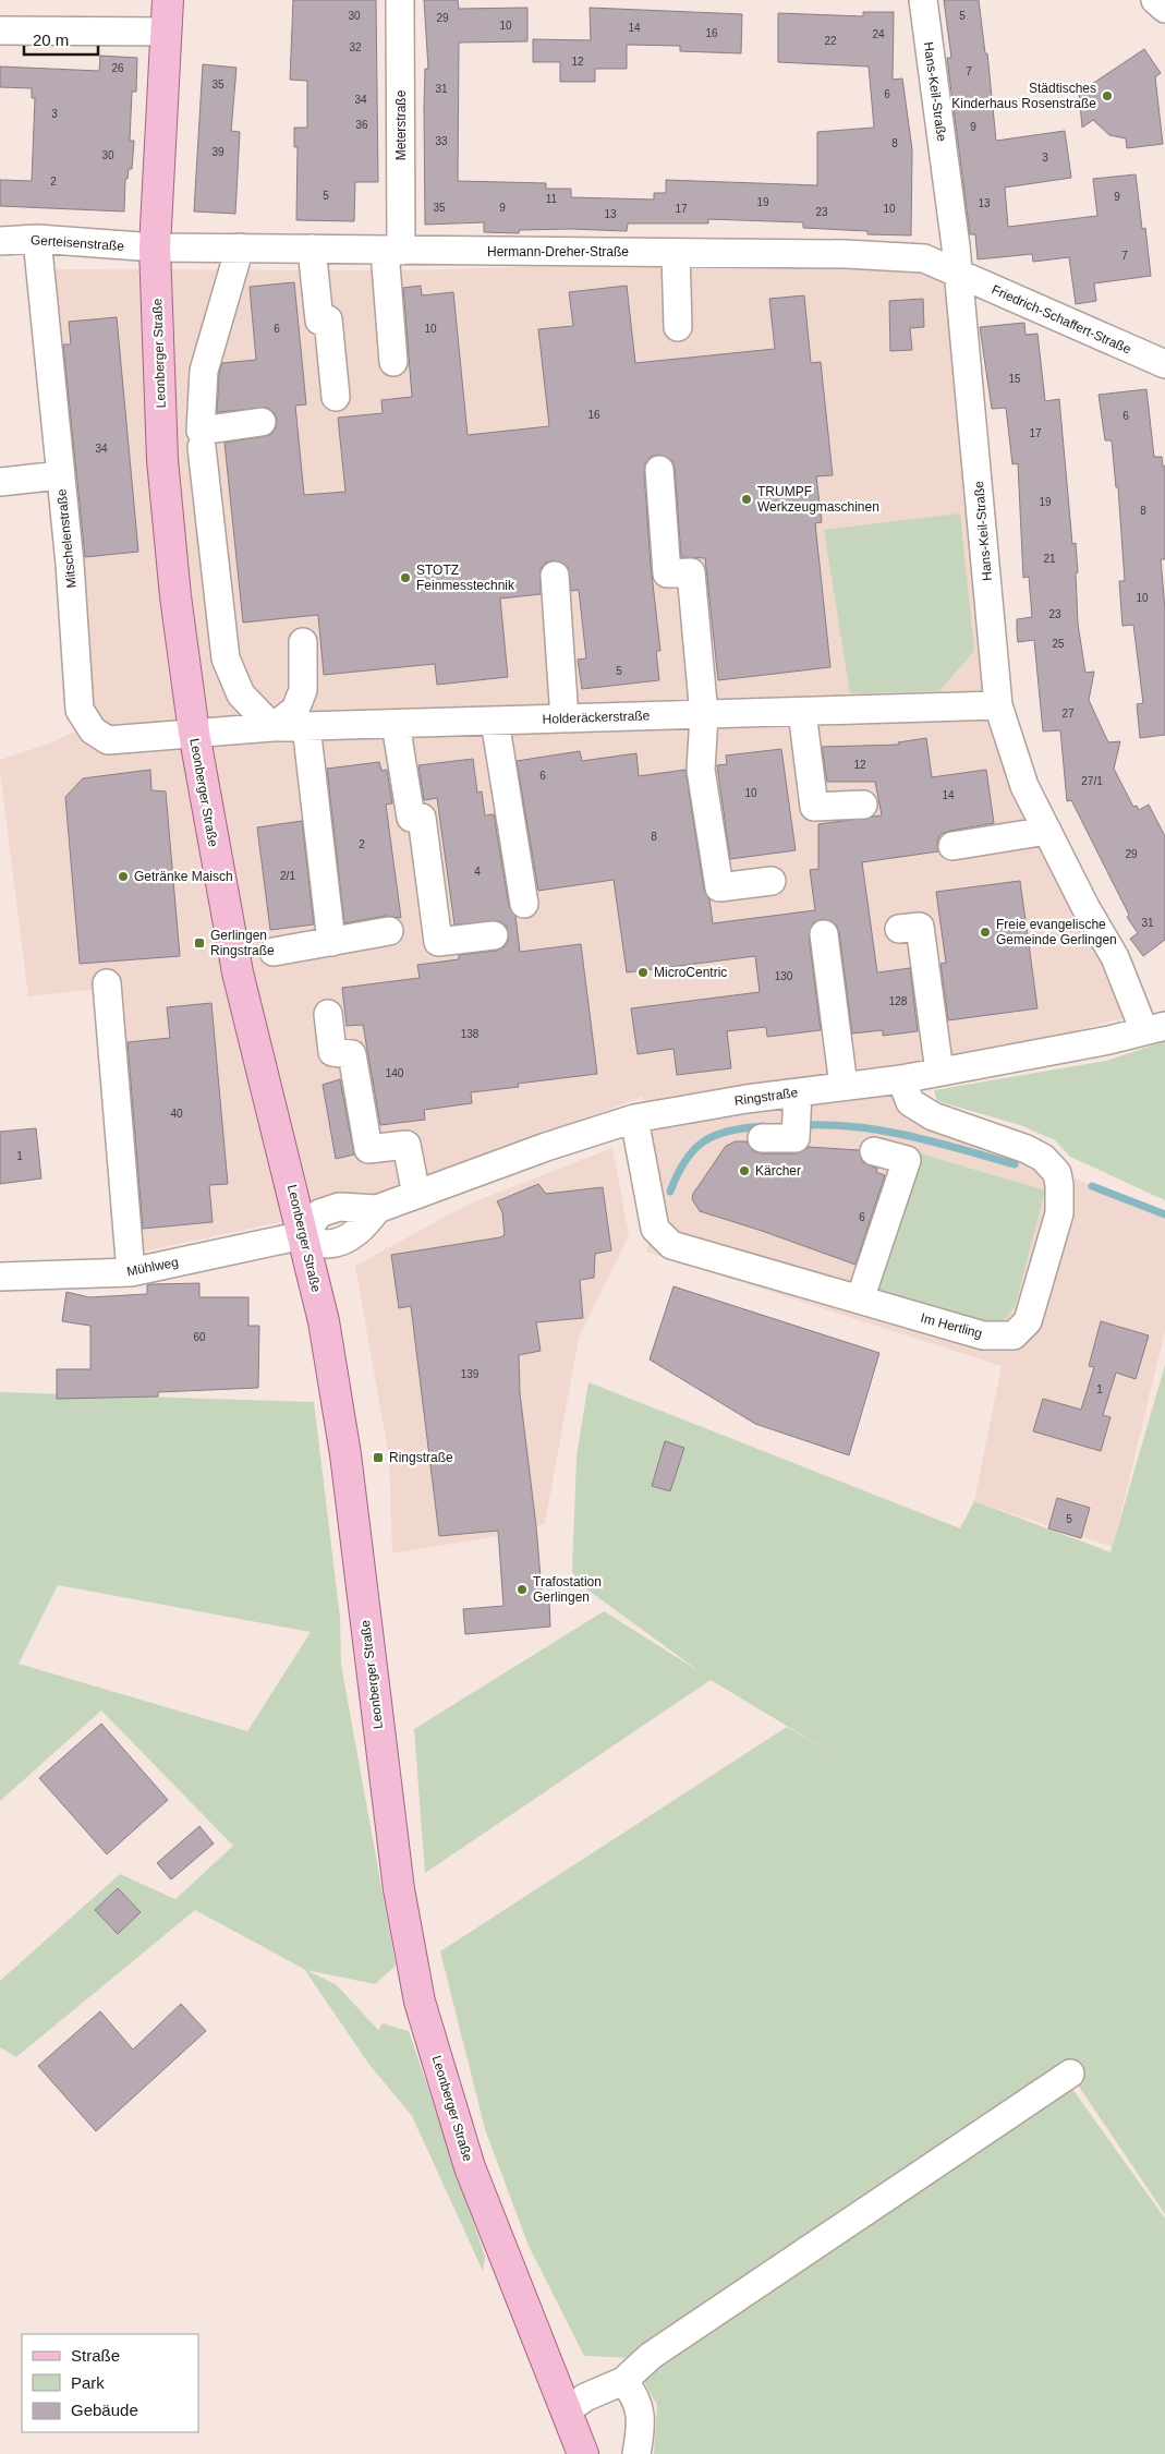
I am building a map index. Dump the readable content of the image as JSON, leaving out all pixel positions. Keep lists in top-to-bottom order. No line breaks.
{"streets":{"main road":["Leonberger Straße"],"street":["Hans-Keil-Straße","Meterstraße","Gerteisenstraße","Hermann-Dreher-Straße","Friedrich-Schaffert-Straße","Mitschelenstraße","Holderäckerstraße","Ringstraße","Mühlweg","Im Hertling"]},"crossings":[["Hans-Keil-Straße","Hermann-Dreher-Straße"],["Hans-Keil-Straße","Friedrich-Schaffert-Straße"],["Hans-Keil-Straße","Holderäckerstraße"],["Hans-Keil-Straße","Ringstraße"],["Meterstraße","Hermann-Dreher-Straße"],["Gerteisenstraße","Hermann-Dreher-Straße"],["Gerteisenstraße","Leonberger Straße"],["Gerteisenstraße","Mitschelenstraße"],["Hermann-Dreher-Straße","Friedrich-Schaffert-Straße"],["Hermann-Dreher-Straße","Leonberger Straße"],["Leonberger Straße","Mitschelenstraße"],["Leonberger Straße","Holderäckerstraße"],["Leonberger Straße","Ringstraße"],["Leonberger Straße","Mühlweg"],["Mitschelenstraße","Holderäckerstraße"],["Ringstraße","Mühlweg"],["Ringstraße","Im Hertling"]],"places":{"other":["Städtisches Kinderhaus Rosenstraße","TRUMPF Werkzeugmaschinen","STOTZ Feinmesstechnik","Getränke Maisch","Freie evangelische Gemeinde Gerlingen","MicroCentric","Kärcher","Trafostation Gerlingen"],"transit":["Gerlingen Ringstraße","Ringstraße"]},"house_numbers":["30","5","29","10","14","16","24","22","32","12","26","7","35","31","6","34","3","36","9","33","8","39","30","3","2","5","9","11","19","13","35","9","17","10","23","13","7","6","10","15","16","6","17","34","19","8","21","10","23","25","5","27","12","6","27/1","10","14","8","2","29","4","2/1","31","130","128","138","140","40","1","6","60","139","1","5"],"legend":["Straße","Park","Gebäude"],"scale_bar":"20 m"}
